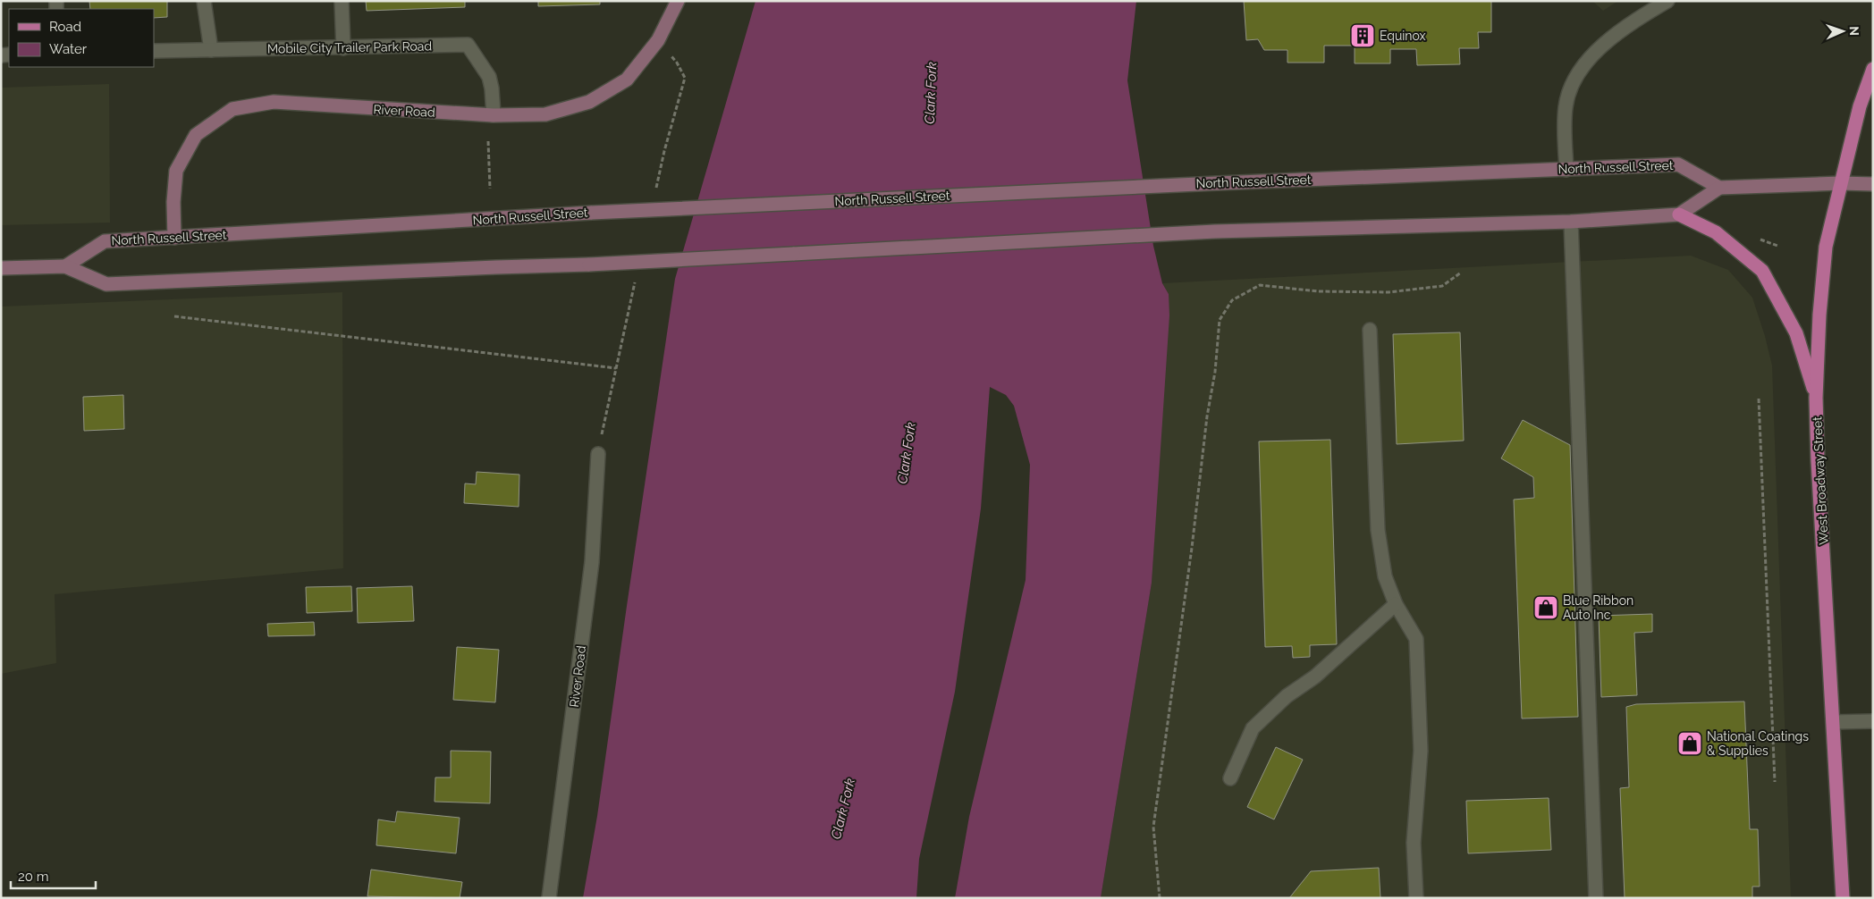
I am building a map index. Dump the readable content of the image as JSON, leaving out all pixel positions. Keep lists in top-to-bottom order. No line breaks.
{"streets":{"main road":["River Road","North Russell Street","West Broadway Street"],"street":["Mobile City Trailer Park Road"]},"crossings":[["Mobile City Trailer Park Road","River Road"],["River Road","North Russell Street"]],"water":["Clark Fork"],"places":{"building":["Equinox"],"shop":["Blue Ribbon Auto Inc","National Coatings & Supplies"]},"legend":["Road","Water"],"scale_bar":"20 m","north":"right"}
